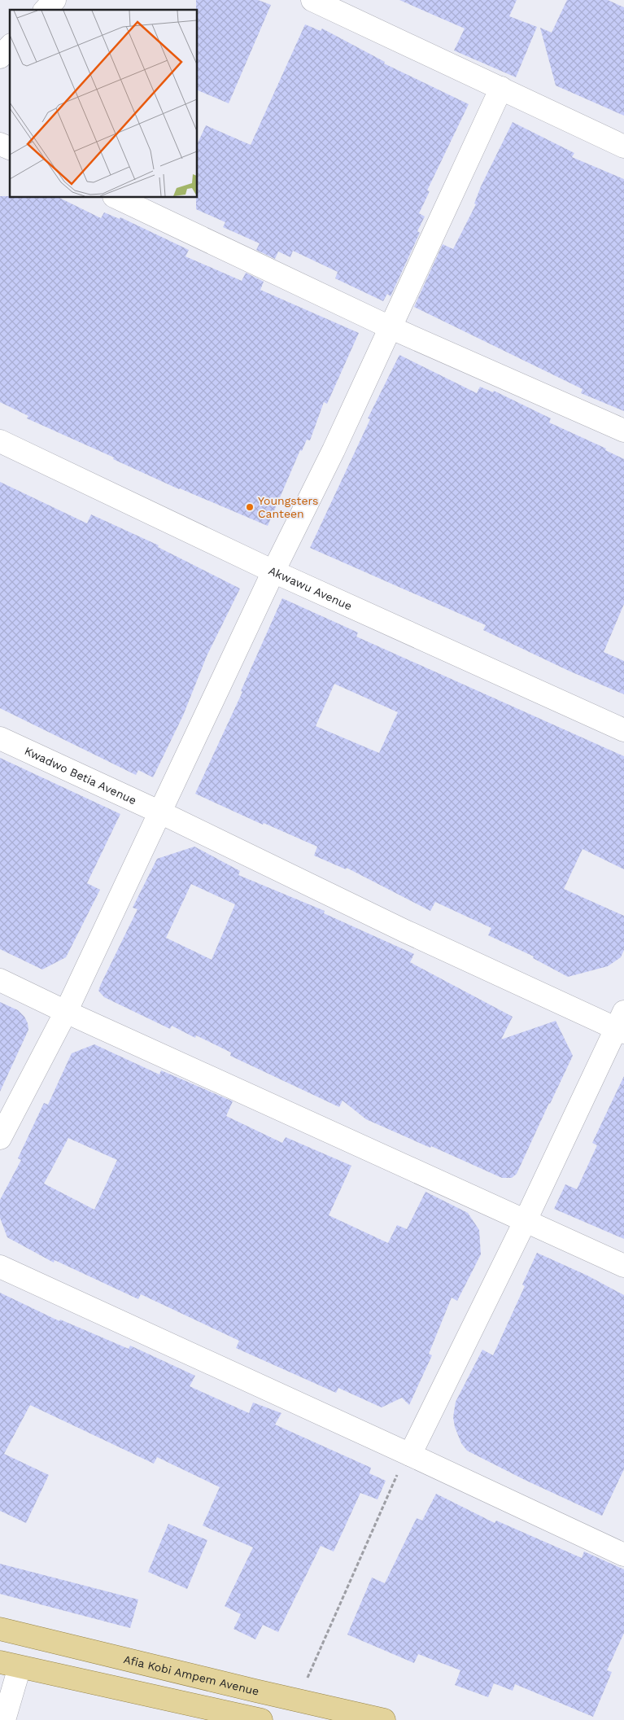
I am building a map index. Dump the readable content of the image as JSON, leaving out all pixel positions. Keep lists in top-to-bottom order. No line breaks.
{"streets":{"main road":["Afia Kobi Ampem Avenue"],"street":["Akwawu Avenue","Kwadwo Betia Avenue"]},"places":["Youngsters Canteen"]}
